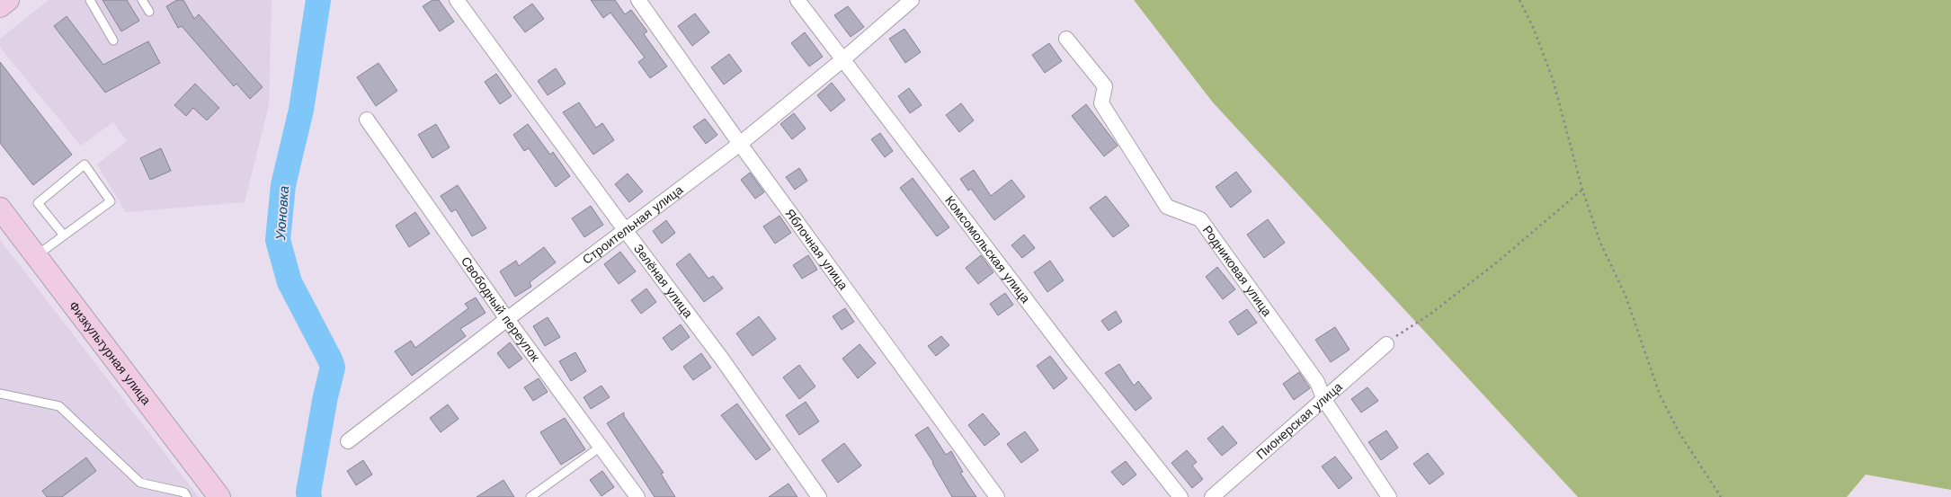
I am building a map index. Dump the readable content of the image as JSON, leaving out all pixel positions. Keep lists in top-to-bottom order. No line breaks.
{"streets":{"street":["Строительная улица","Яблочная улица","Комсомольская улица","Родниковая улица","Зелёная улица","Свободный переулок","Физкультурная улица","Пионерская улица"]},"crossings":[["Строительная улица","Яблочная улица"],["Строительная улица","Комсомольская улица"],["Строительная улица","Зелёная улица"],["Строительная улица","Свободный переулок"],["Родниковая улица","Пионерская улица"]],"water":["Уюновка"]}
